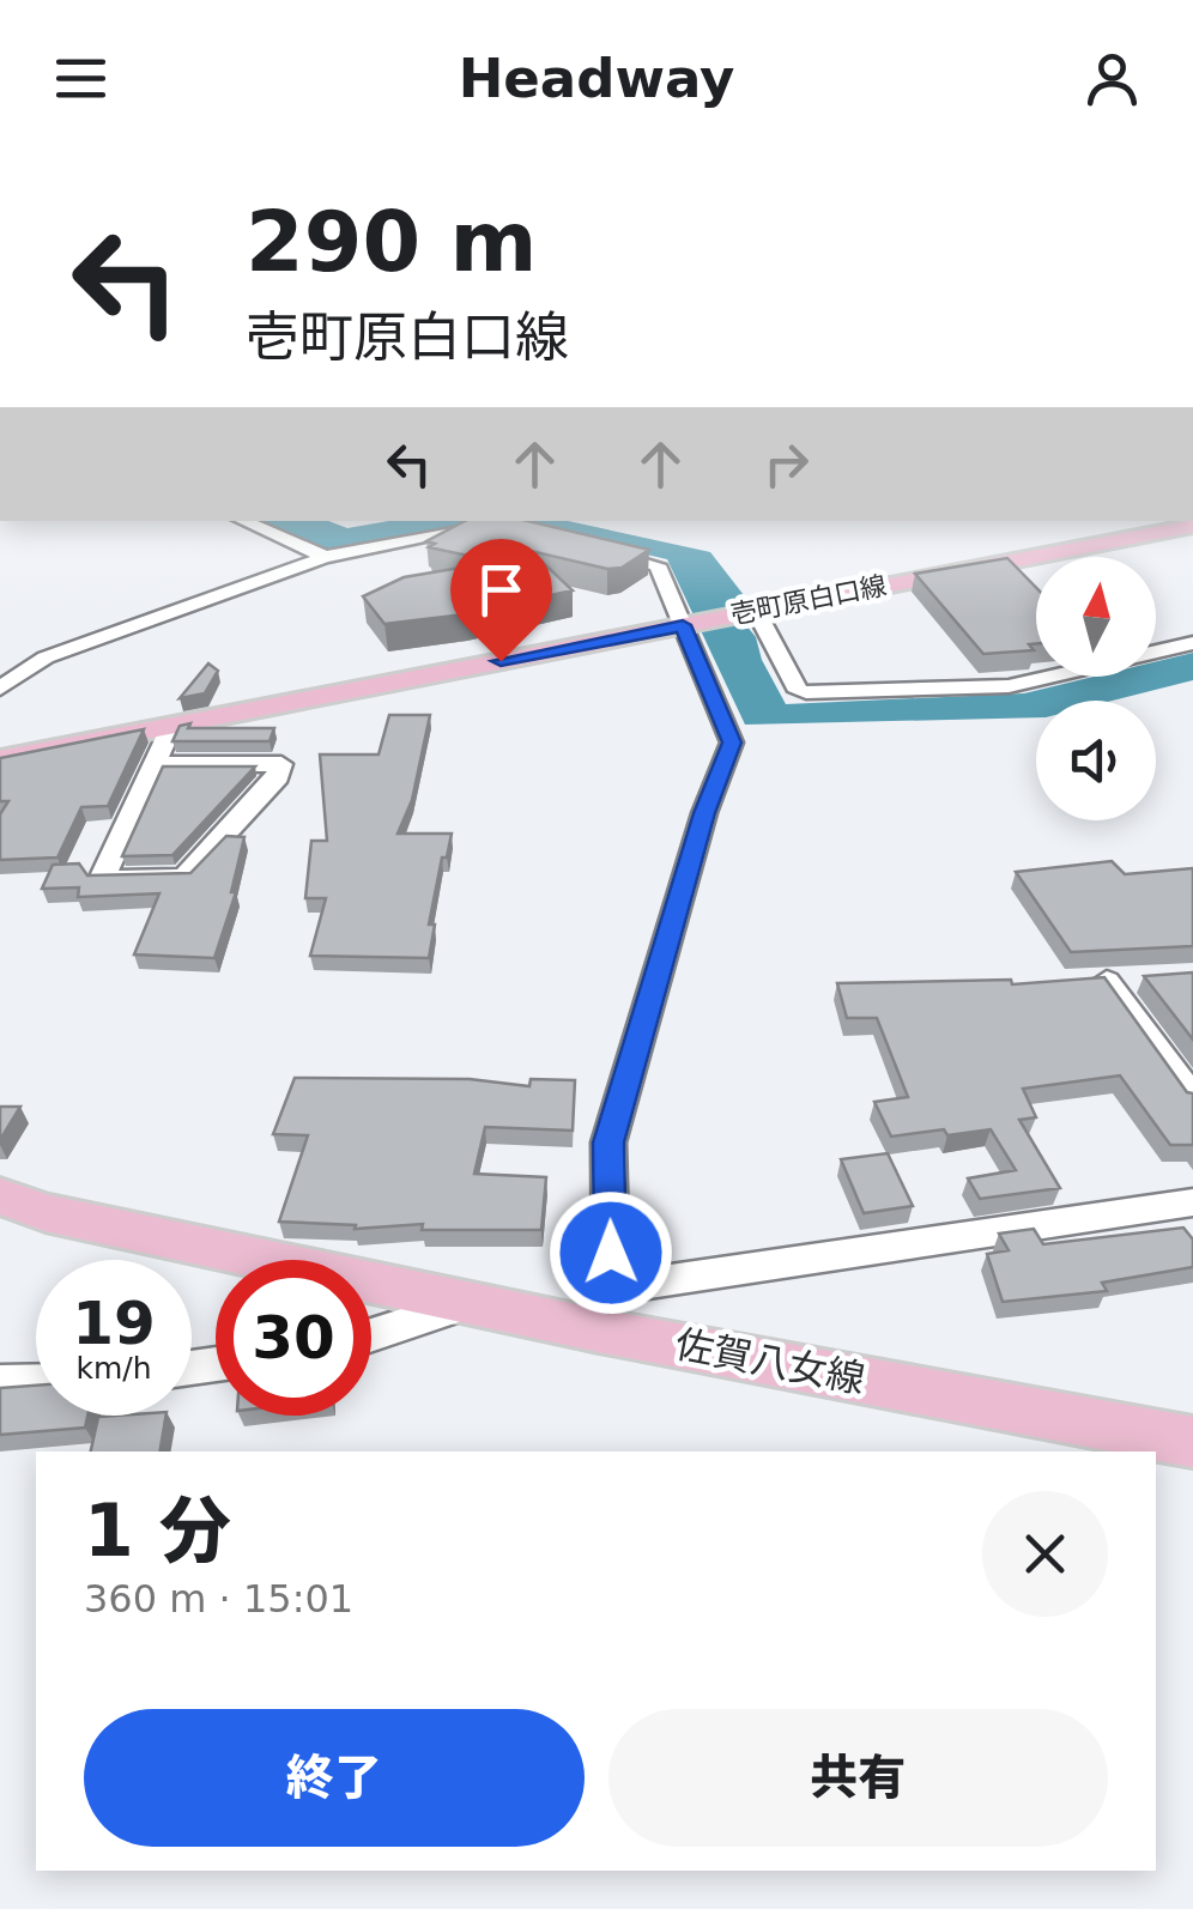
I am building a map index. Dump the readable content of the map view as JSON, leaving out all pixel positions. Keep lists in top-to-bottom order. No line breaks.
{"streets":{"main road":["壱町原白口線","佐賀八女線"]},"north":"top","page":{"header":"Headway","turn":["290 m","壱町原白口線"],"speed":"19 km/h","limit":"30","heading":["1 分","360 m · 15:01"],"buttons":["終了","共有"]}}
